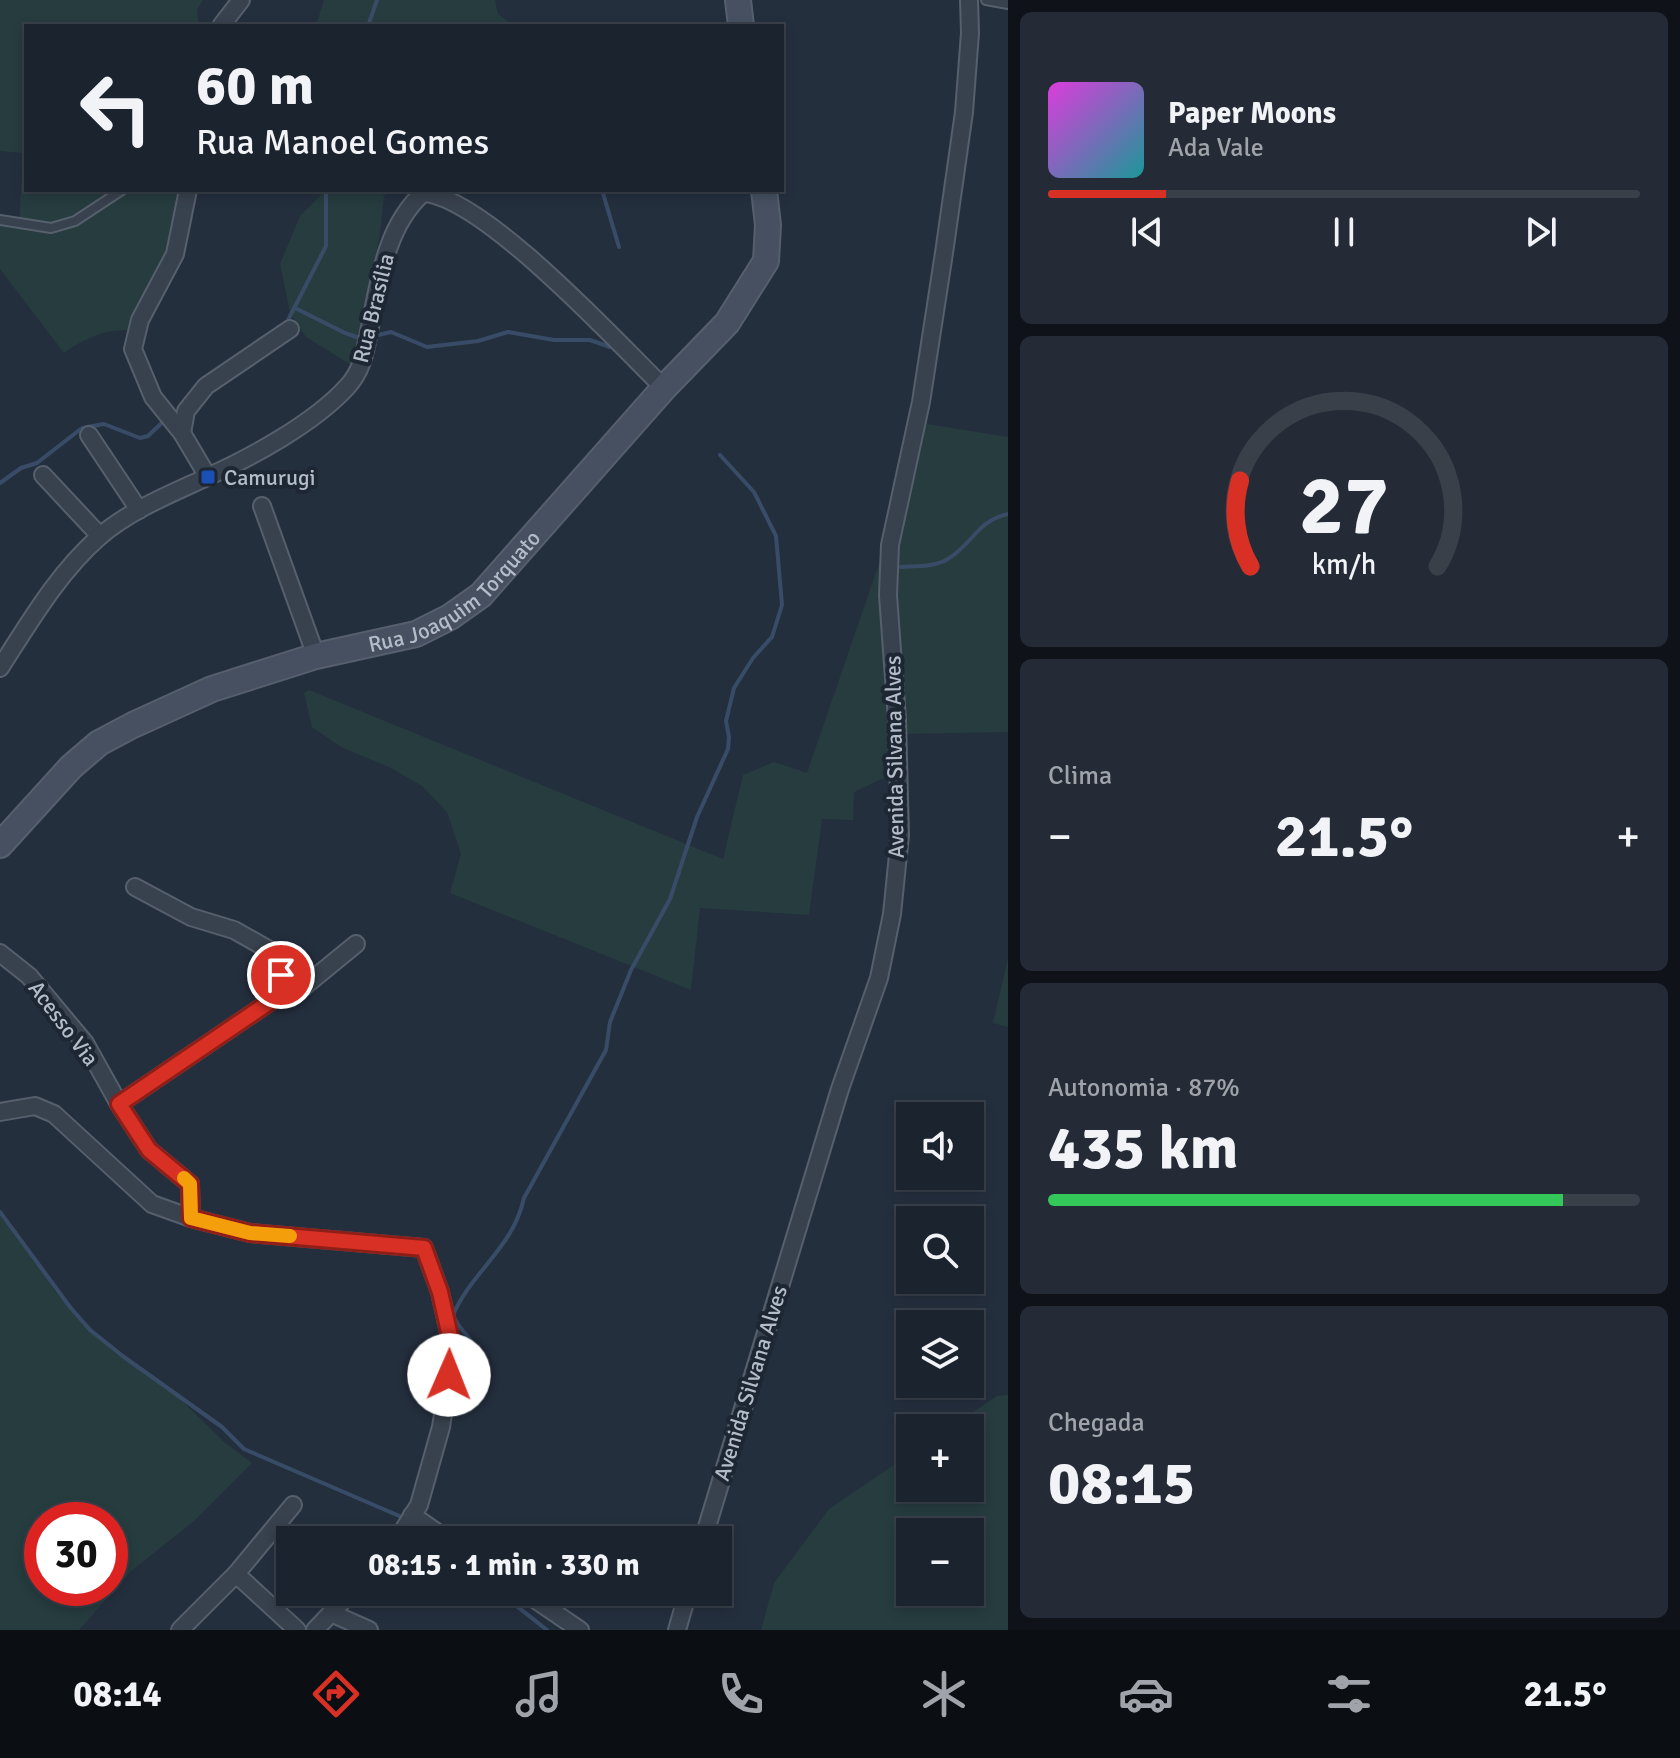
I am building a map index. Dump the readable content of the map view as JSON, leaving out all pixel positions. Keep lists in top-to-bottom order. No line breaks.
{"streets":{"street":["Rua Brasília","Rua Joaquim Torquato","Avenida Silvana Alves","Acesso Via"]},"crossings":[["Rua Brasília","Rua Joaquim Torquato"]],"places":{"transit":["Camurugi"]},"page":{"turn":["60 m","Rua Manoel Gomes"],"song":["Paper Moons","Ada Vale"],"tile":["Clima",["Autonomia · 87%","435 km"],["Chegada","08:15"]],"heat":["−","21.5°","+"],"map_buttons":["+","−"],"limit":"30","trip":"08:15 · 1 min · 330 m","tabs":["08:14","21.5°"],"gauge":["27","km/h"]}}
